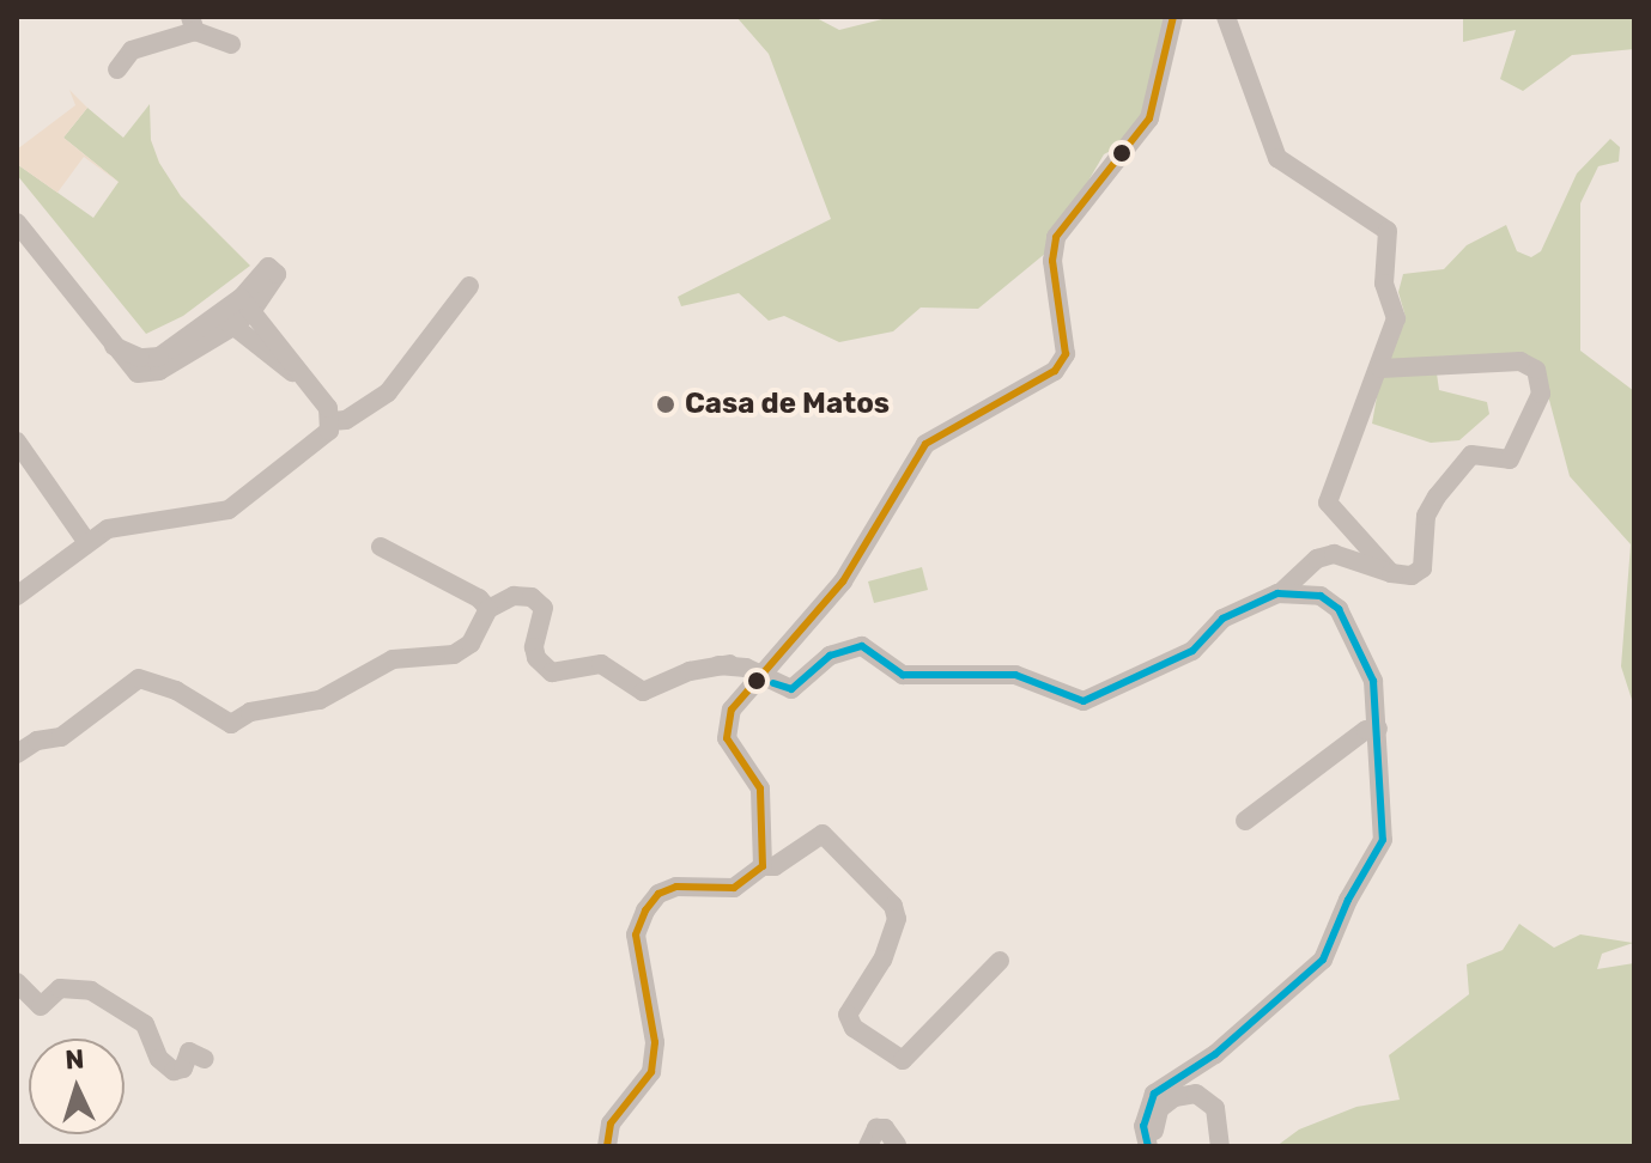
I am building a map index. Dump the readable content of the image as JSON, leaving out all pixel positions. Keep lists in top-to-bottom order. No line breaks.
{"places":["Casa de Matos"],"north":"top"}
